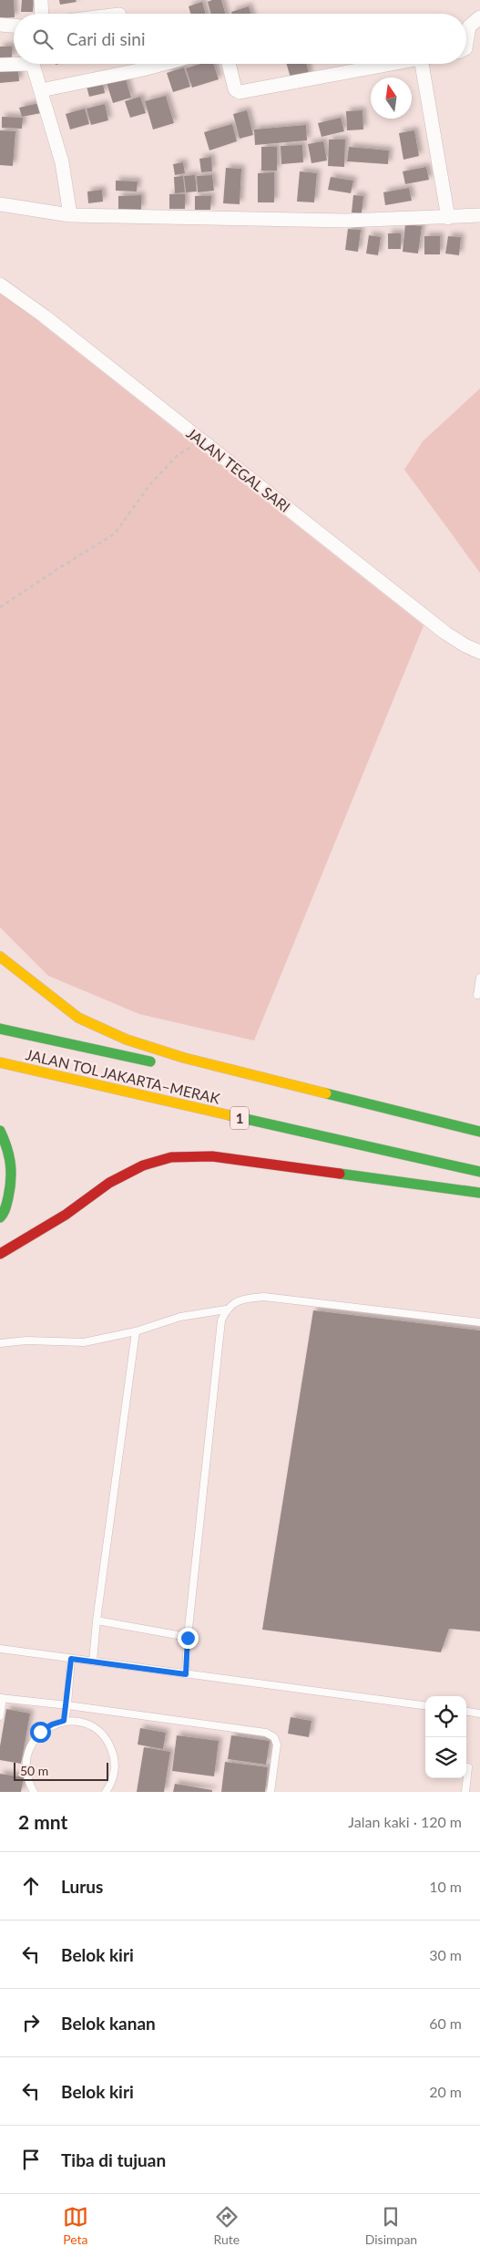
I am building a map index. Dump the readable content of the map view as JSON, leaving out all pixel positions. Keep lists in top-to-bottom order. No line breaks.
{"streets":{"highway":["JALAN TOL JAKARTA–MERAK","1"],"street":["JALAN TEGAL SARI"]},"scale_bar":"50 m","north":"top","page":{"search":"Cari di sini","scale":"50 m","heading":["2 mnt","Jalan kaki · 120 m"],"list":[["Lurus","10 m"],["Belok kiri","30 m"],["Belok kanan","60 m"],["Belok kiri","20 m"],"Tiba di tujuan"],"nav":["Peta","Rute","Disimpan"]}}
